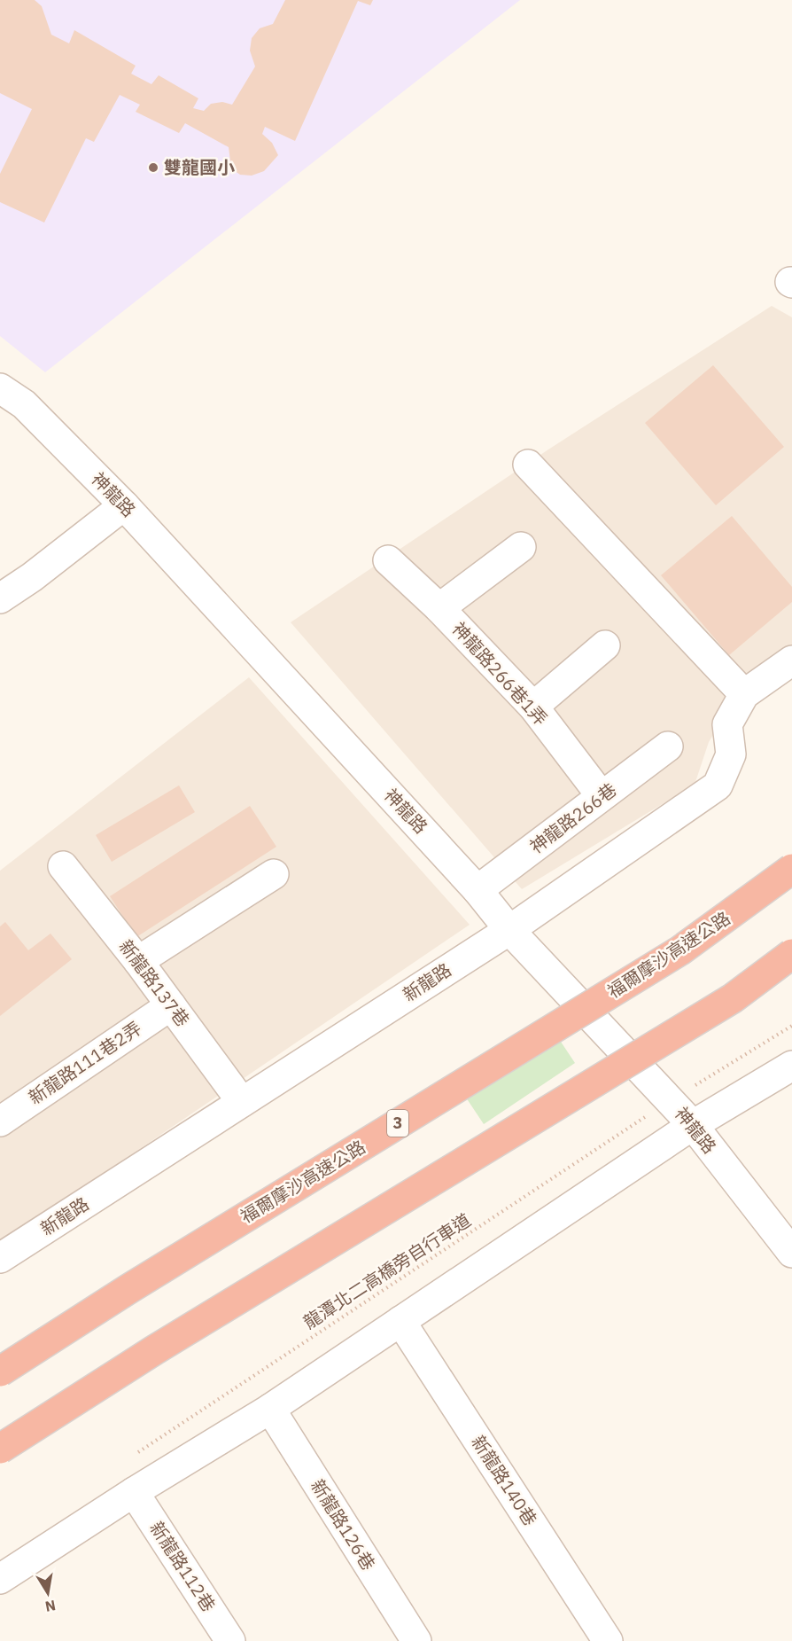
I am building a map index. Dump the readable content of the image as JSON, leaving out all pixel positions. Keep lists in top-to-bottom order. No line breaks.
{"streets":{"highway":["福爾摩沙高速公路","3"],"street":["神龍路","神龍路266巷1弄","神龍路266巷","新龍路","新龍路137巷","新龍路111巷2弄","新龍路140巷","新龍路126巷","新龍路112巷"],"path":["龍潭北二高橋旁自行車道"]},"crossings":[["神龍路","神龍路266巷"],["神龍路","新龍路"],["神龍路","龍潭北二高橋旁自行車道"],["神龍路266巷1弄","神龍路266巷"],["新龍路","新龍路137巷"],["新龍路137巷","新龍路111巷2弄"]],"places":["雙龍國小"],"north":"bottom"}
